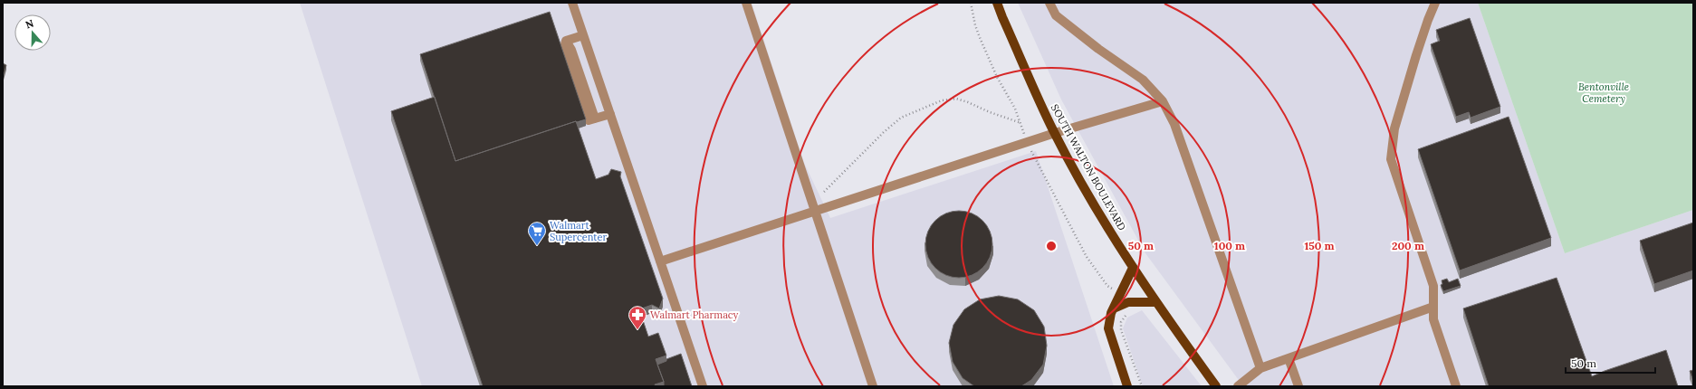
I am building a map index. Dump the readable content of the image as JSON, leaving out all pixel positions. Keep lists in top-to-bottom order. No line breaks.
{"streets":{"main road":["SOUTH WALTON BOULEVARD"]},"parks":["Bentonville Cemetery"],"places":{"supermarket":["Walmart Supercenter"],"pharmacy":["Walmart Pharmacy"]},"scale_bar":"50 m","north":"top","rings":["50 m","100 m","150 m","200 m"]}
